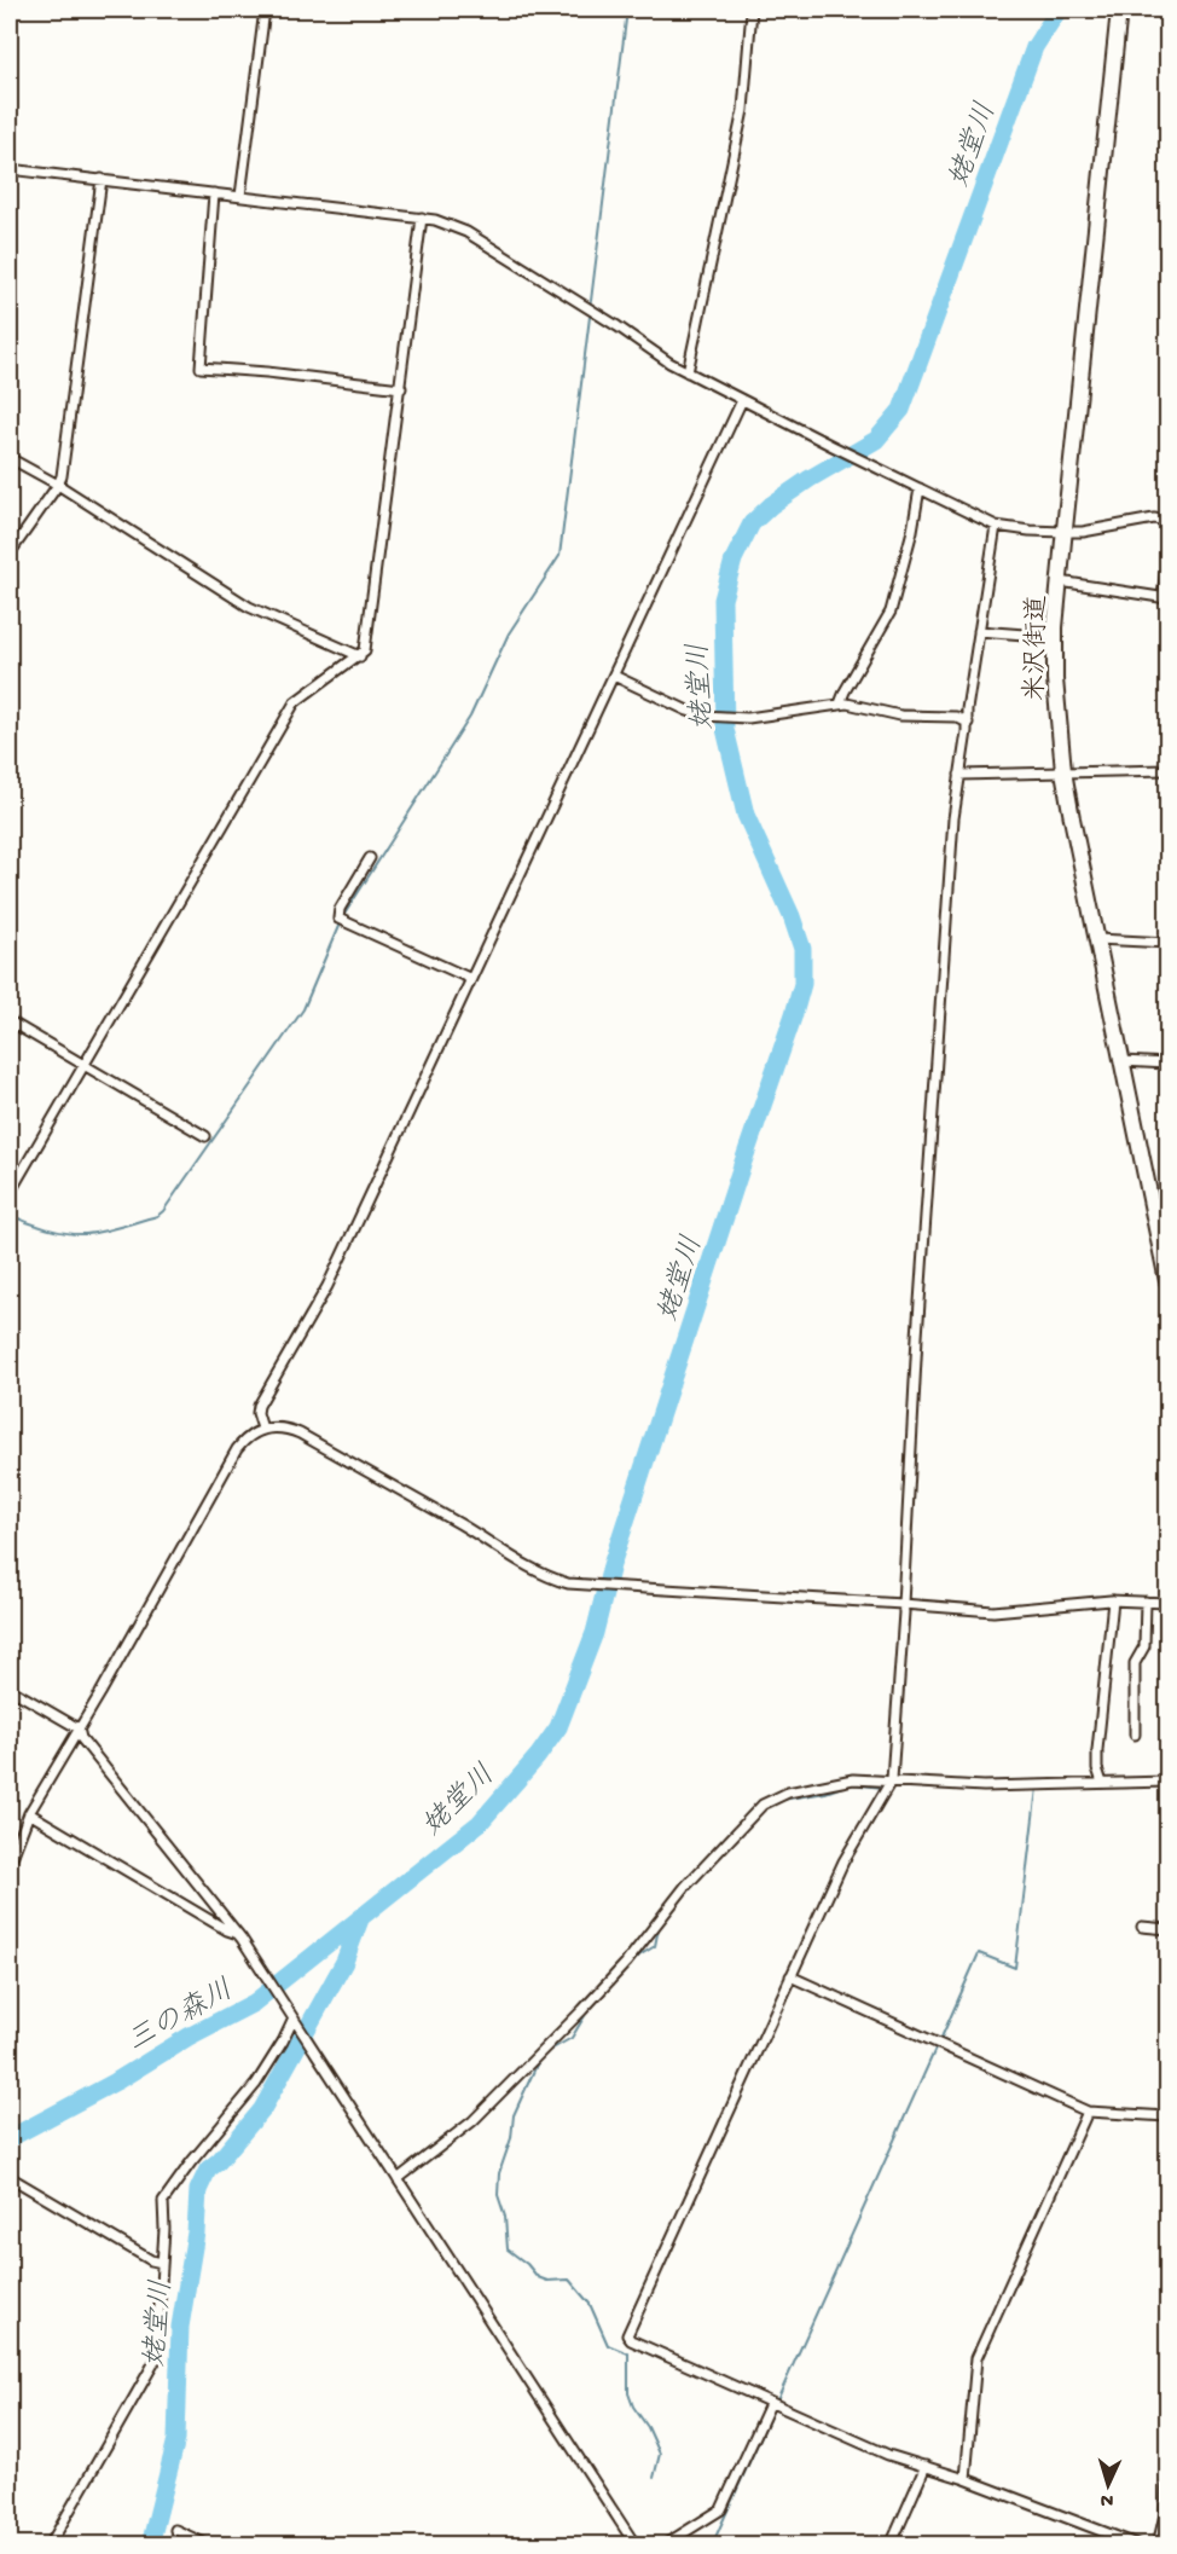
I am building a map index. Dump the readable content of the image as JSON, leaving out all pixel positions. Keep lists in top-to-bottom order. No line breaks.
{"streets":{"highway":["米沢街道"]},"water":["姥堂川","三の森川"],"north":"bottom"}
